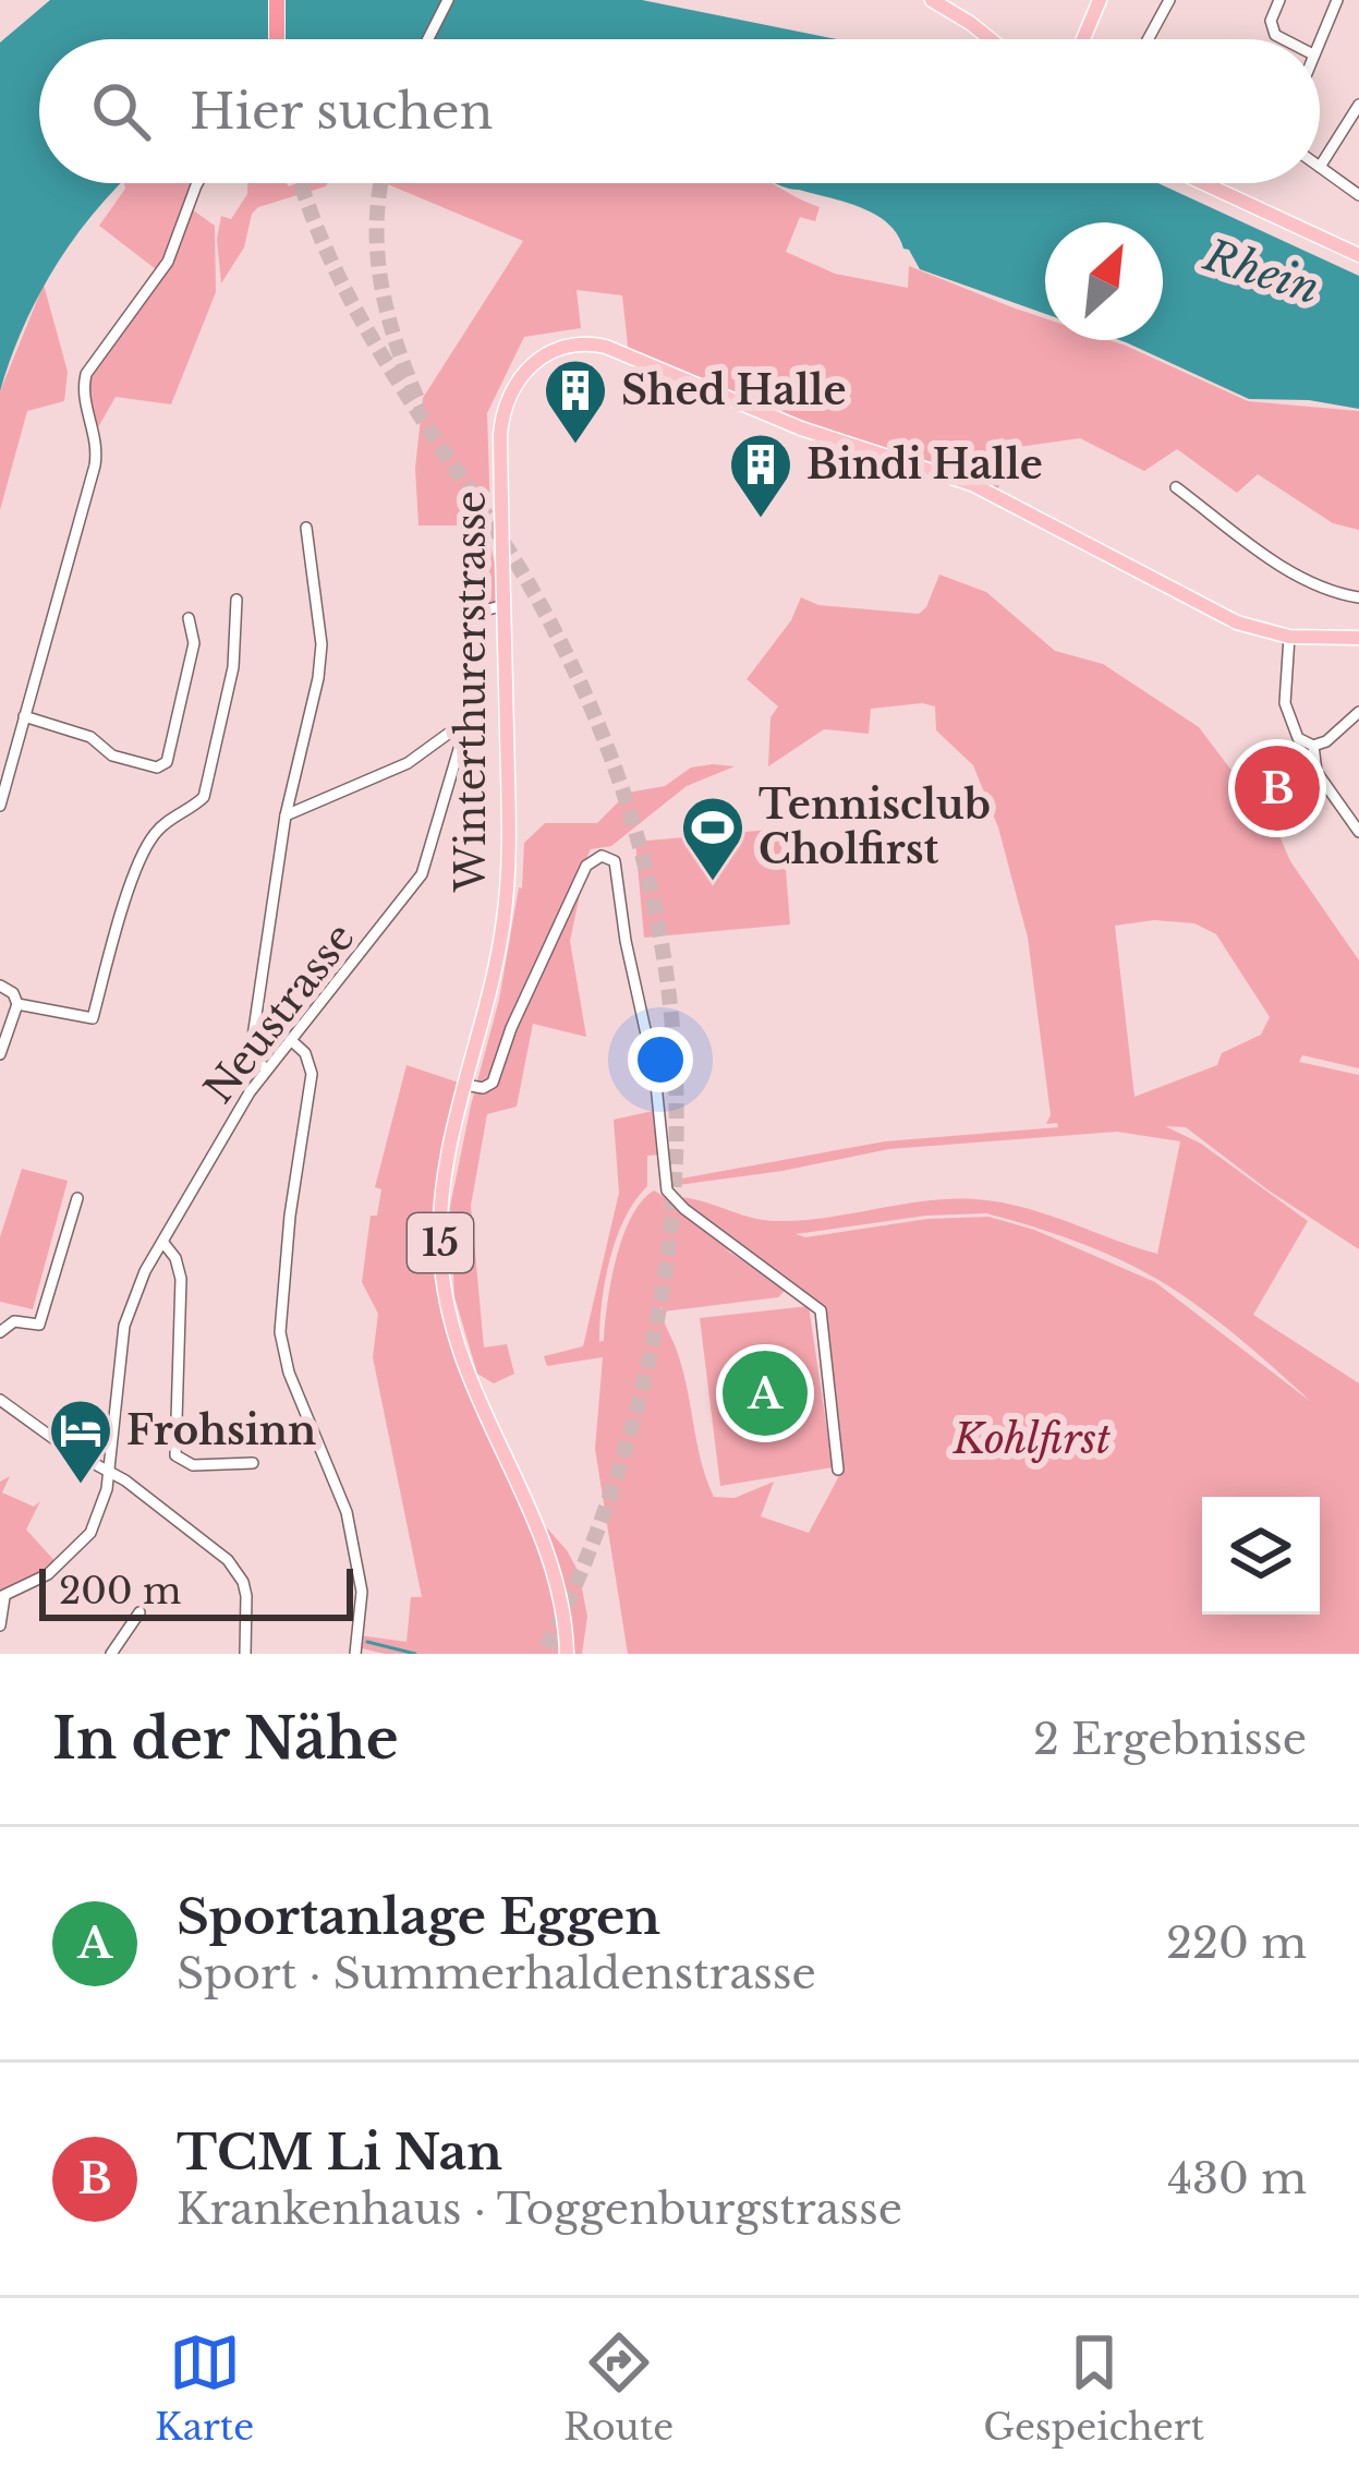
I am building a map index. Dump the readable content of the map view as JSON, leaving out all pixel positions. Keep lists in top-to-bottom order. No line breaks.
{"streets":{"main road":["Winterthurerstrasse","15"],"street":["Neustrasse"]},"crossings":[["Winterthurerstrasse","Neustrasse"],["Winterthurerstrasse","15"]],"water":["Rhein"],"parks":["Kohlfirst"],"places":{"building":["Shed Halle","Bindi Halle"],"sports":["Tennisclub Cholfirst"],"hotel":["Frohsinn"]},"scale_bar":"200 m","north":"top right","page":{"search":"Hier suchen","pins":["B","A"],"scale":"200 m","heading":["In der Nähe","2 Ergebnisse"],"list":[{"mark":"A","name":"Sportanlage Eggen","note":"Sport · Summerhaldenstrasse","value":"220 m"},{"mark":"B","name":"TCM Li Nan","note":"Krankenhaus · Toggenburgstrasse","value":"430 m"}],"nav":["Karte","Route","Gespeichert"]}}
